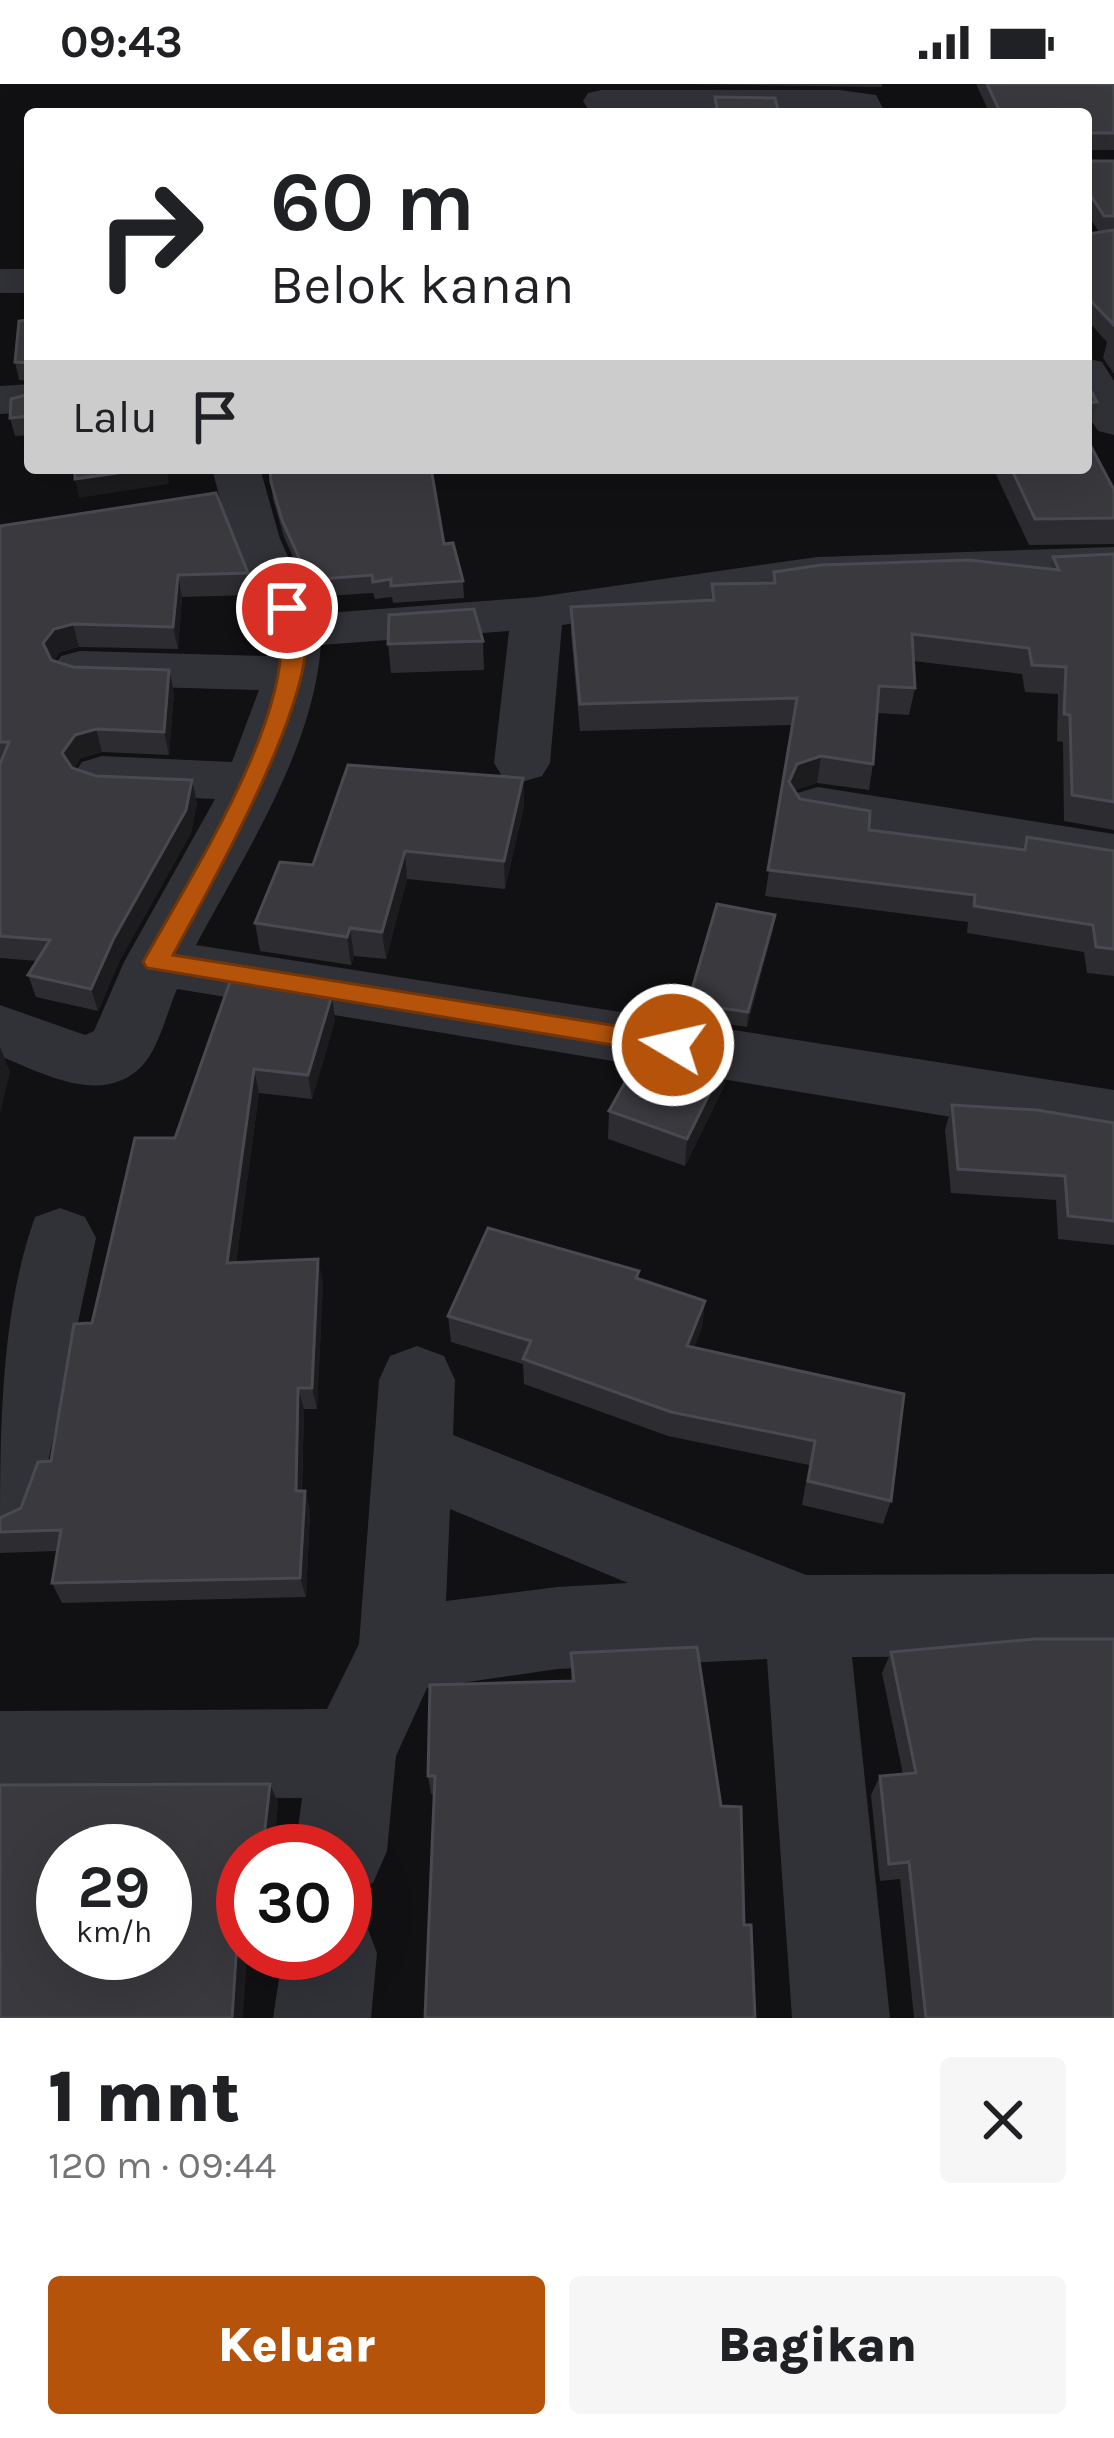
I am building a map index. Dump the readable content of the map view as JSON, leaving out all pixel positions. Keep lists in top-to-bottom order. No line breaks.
{"page":{"status":"09:43","turn":["60 m","Belok kanan"],"then":"Lalu","speed":"29 km/h","limit":"30","heading":["1 mnt","120 m · 09:44"],"buttons":["Keluar","Bagikan"]}}
